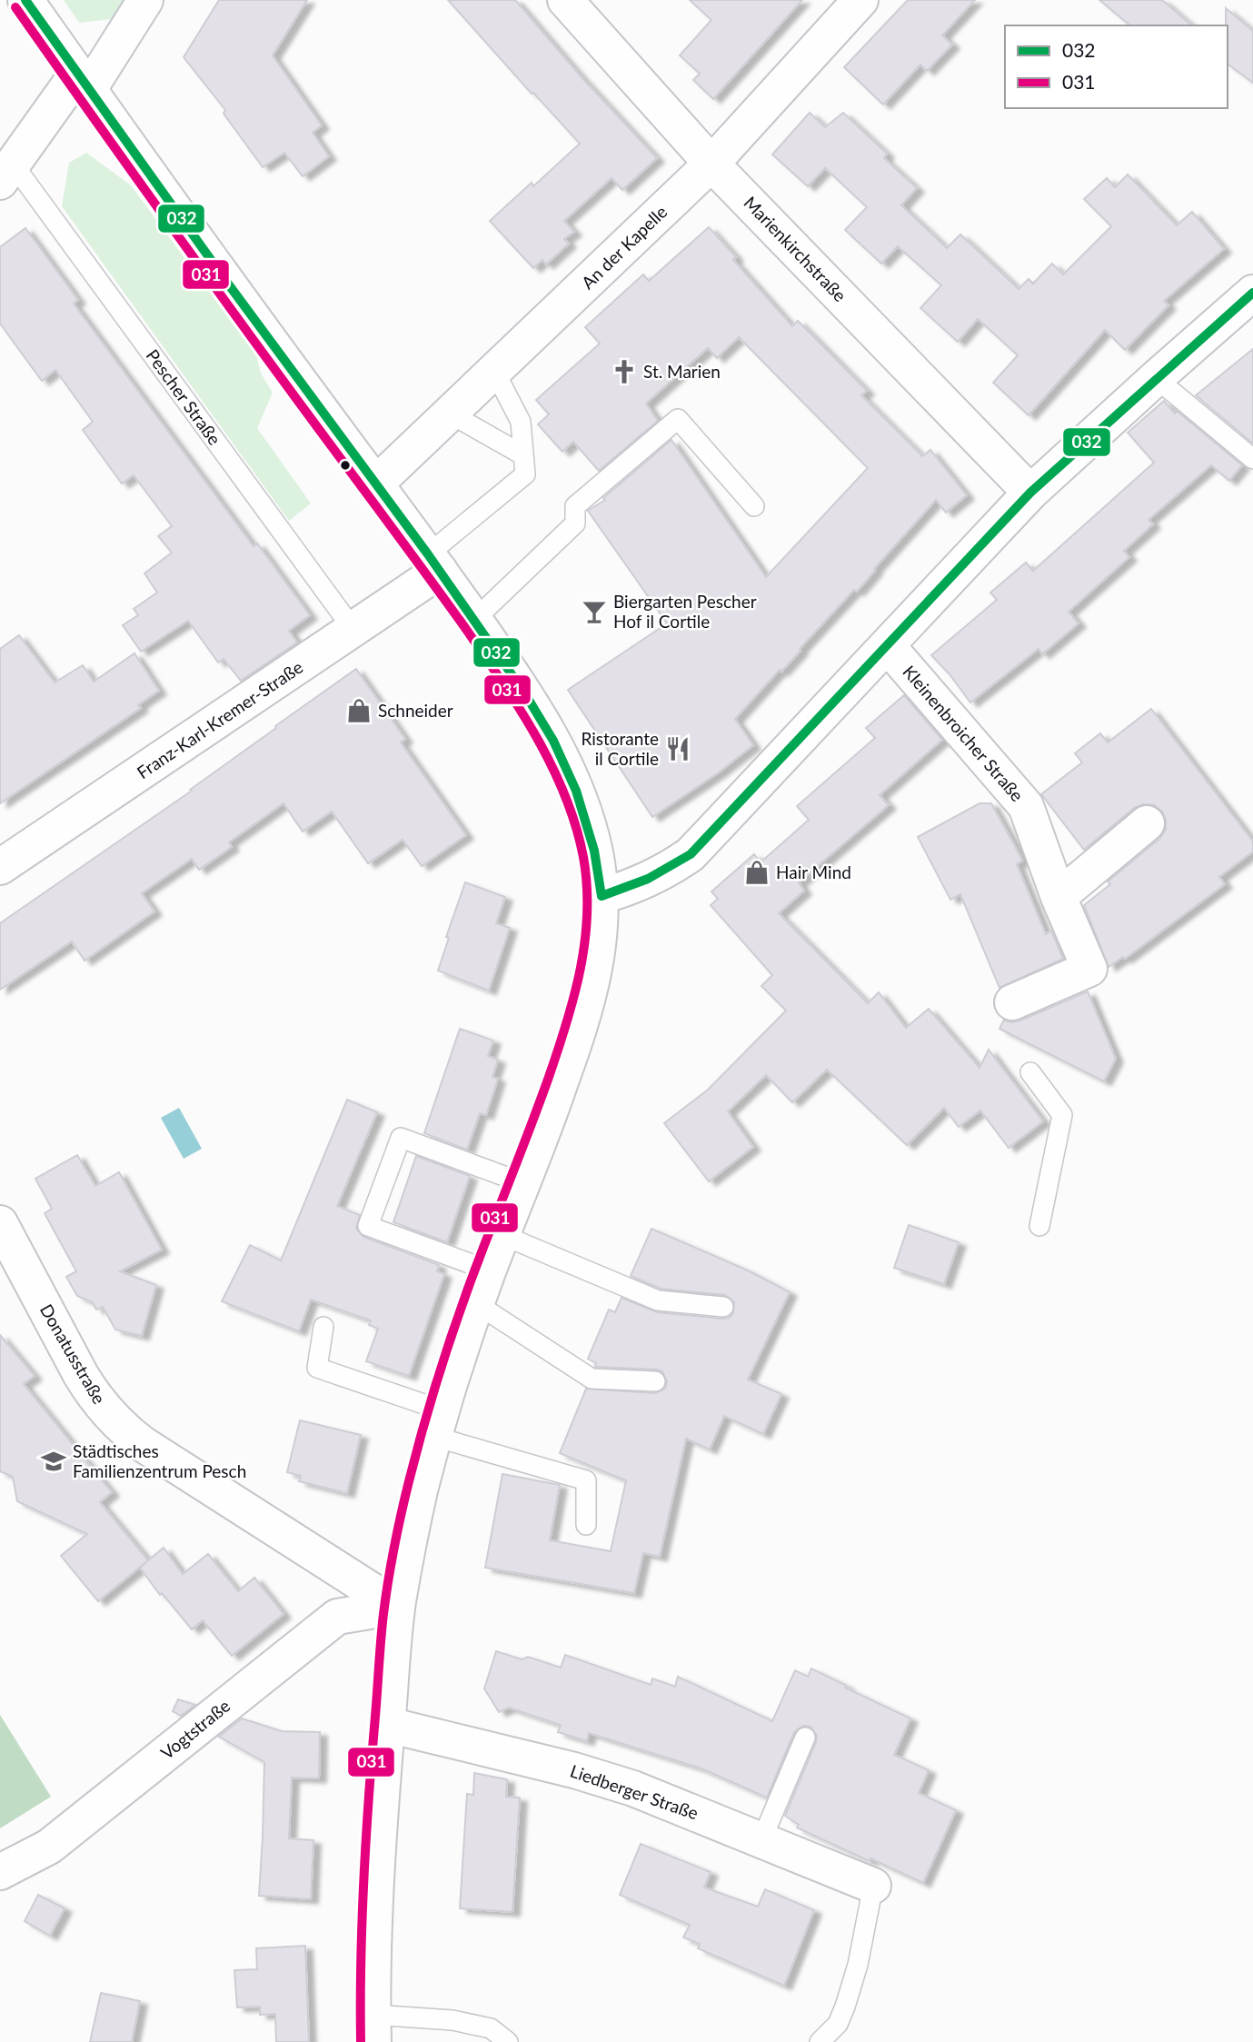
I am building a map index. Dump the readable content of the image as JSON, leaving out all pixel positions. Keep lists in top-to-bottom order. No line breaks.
{"streets":{"street":["An der Kapelle","Marienkirchstraße","Franz-Karl-Kremer-Straße","Kleinenbroicher Straße","Donatusstraße","Vogtstraße","Liedberger Straße"],"lane":["Pescher Straße"]},"crossings":[["An der Kapelle","Marienkirchstraße"],["Pescher Straße","Franz-Karl-Kremer-Straße"],["Donatusstraße","Vogtstraße"]],"places":{"church":["St. Marien"],"bar":["Biergarten Pescher Hof il Cortile"],"shop":["Schneider","Hair Mind"],"restaurant":["Ristorante il Cortile"],"school or university":["Städtisches Familienzentrum Pesch"]},"lines":["transit line 032","transit line 031"],"legend":["032","031"]}
